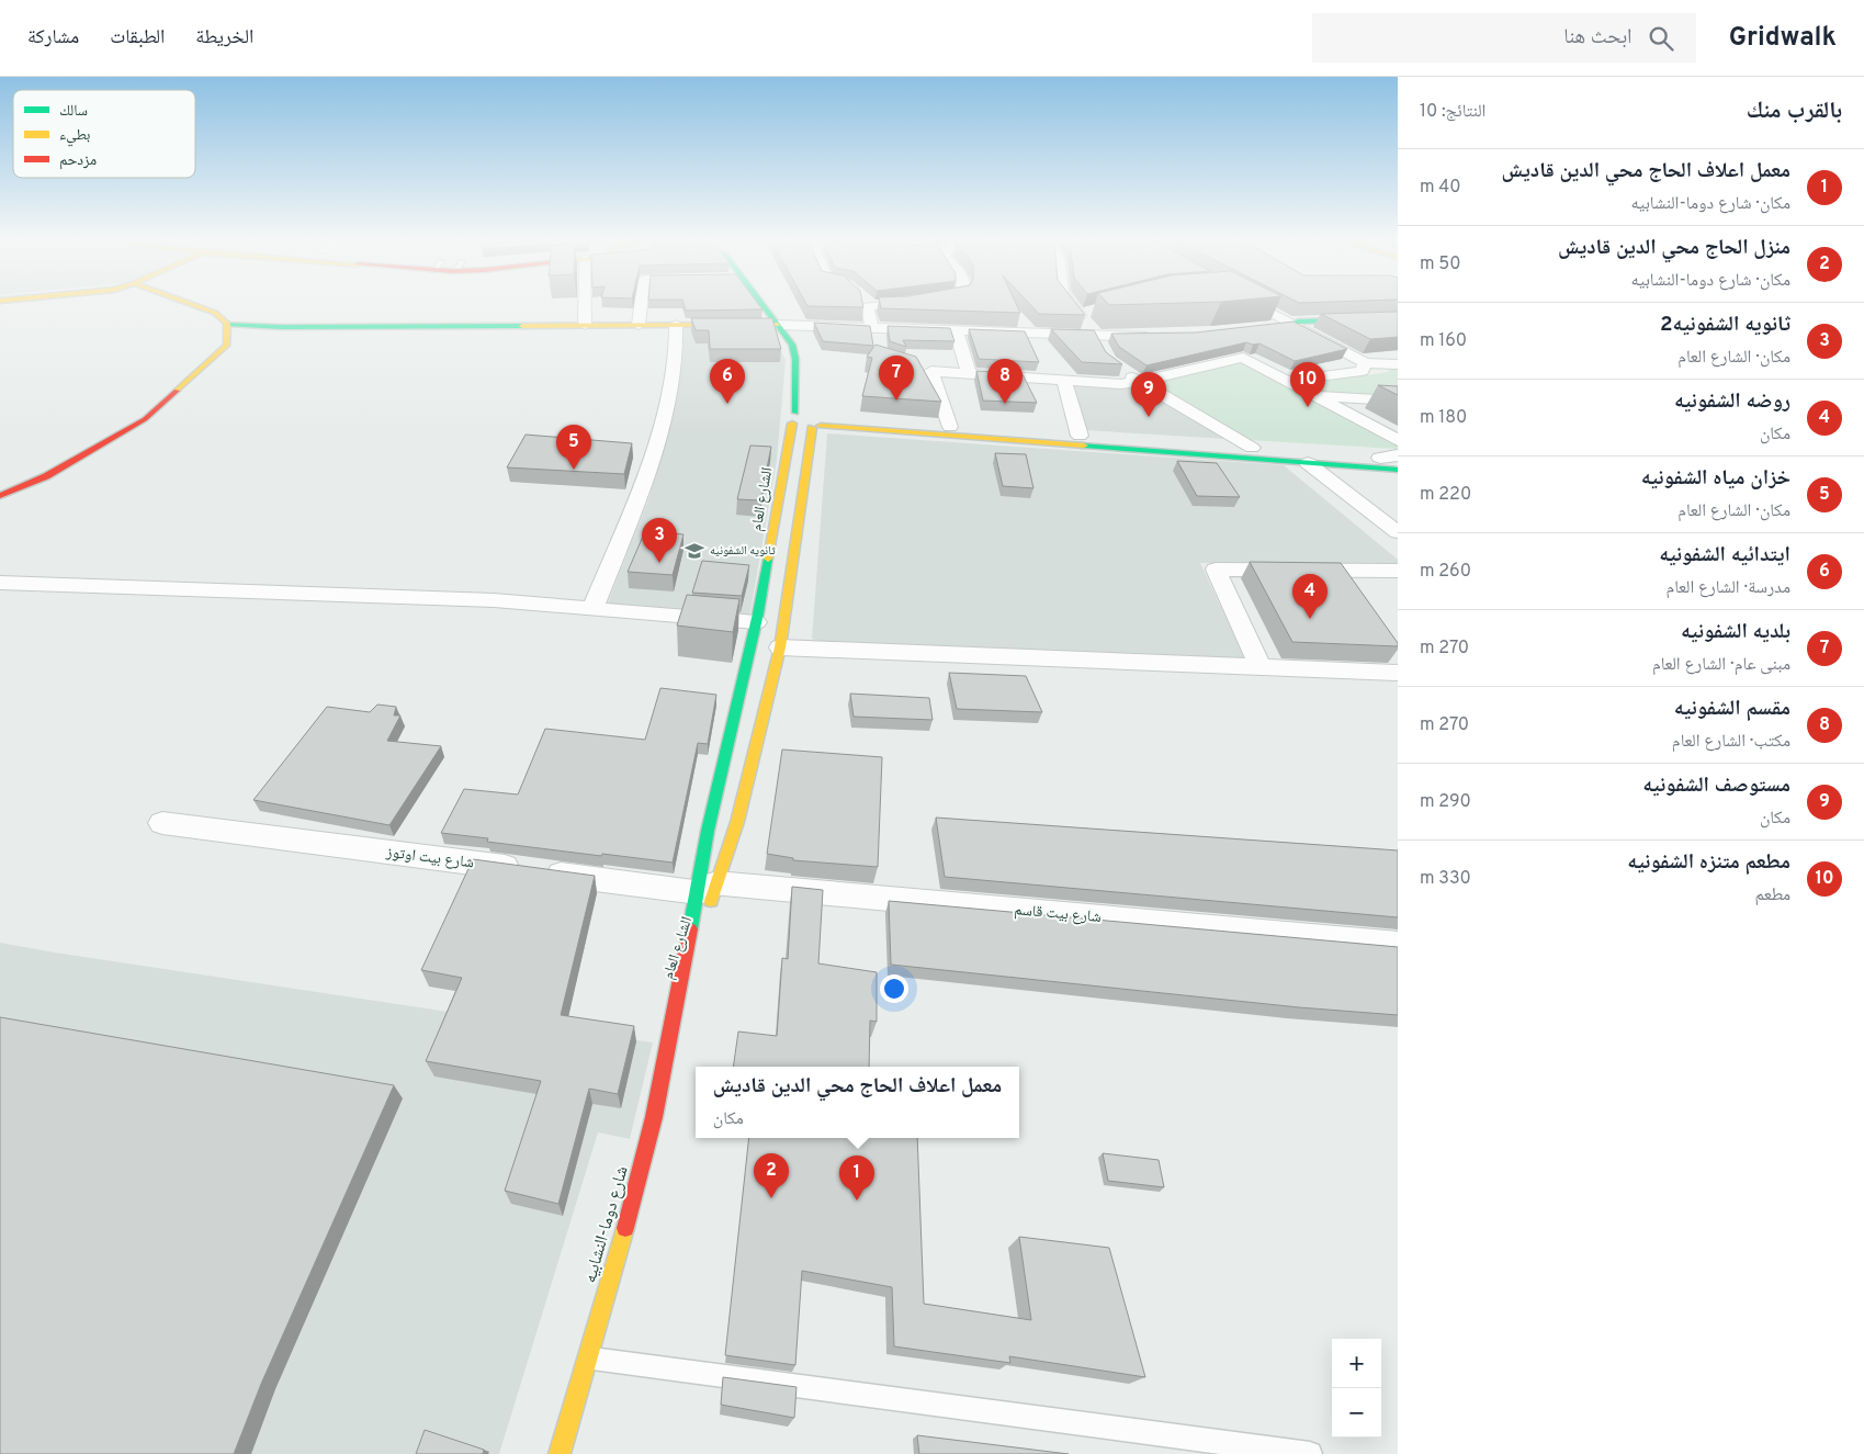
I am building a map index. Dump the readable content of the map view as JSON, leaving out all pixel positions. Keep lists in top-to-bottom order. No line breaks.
{"streets":{"main road":["الشارع العام","شارع دوما-النشابيه"],"street":["شارع بيت اوتوز","شارع بيت قاسم"]},"crossings":[["الشارع العام","شارع بيت اوتوز"],["الشارع العام","شارع بيت قاسم"],["الشارع العام","شارع دوما-النشابيه"],["شارع بيت اوتوز","شارع بيت قاسم"]],"places":{"school or university":["ثانويه الشفونيه"]},"legend":["سالك","بطيء","مزدحم"],"page":{"header":"Gridwalk","search":"ابحث هنا","nav":["الخريطة","الطبقات","مشاركة"],"heading":["بالقرب منك","النتائج: 10"],"list":[{"mark":"1","name":"معمل اعلاف الحاج محي الدين قاديش","note":"مكان · شارع دوما-النشابيه","value":"40 m"},{"mark":"2","name":"منزل الحاج محي الدين قاديش","note":"مكان · شارع دوما-النشابيه","value":"50 m"},{"mark":"3","name":"ثانويه الشفونيه2","note":"مكان · الشارع العام","value":"160 m"},{"mark":"4","name":"روضه الشفونيه","note":"مكان","value":"180 m"},{"mark":"5","name":"خزان مياه الشفونيه","note":"مكان · الشارع العام","value":"220 m"},{"mark":"6","name":"ايتدائيه الشفونيه","note":"مدرسة · الشارع العام","value":"260 m"},{"mark":"7","name":"بلديه الشفونيه","note":"مبنى عام · الشارع العام","value":"270 m"},{"mark":"8","name":"مقسم الشفونيه","note":"مكتب · الشارع العام","value":"270 m"},{"mark":"9","name":"مستوصف الشفونيه","note":"مكان","value":"290 m"},{"mark":"10","name":"مطعم متنزه الشفونيه","note":"مطعم","value":"330 m"}],"pins":["7","6","8","10","9","5","3","4","2","1"],"popup":["معمل اعلاف الحاج محي الدين قاديش","مكان"],"map_buttons":["+","−"]}}
